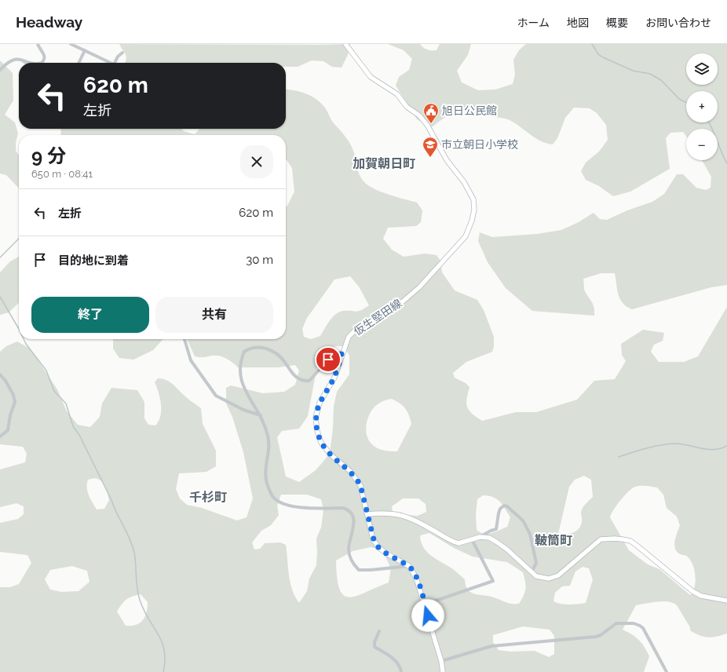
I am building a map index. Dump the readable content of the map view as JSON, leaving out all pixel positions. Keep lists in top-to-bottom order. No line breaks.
{"streets":{"main road":["仮生堅田線"]},"districts":["加賀朝日町","千杉町","鞁筒町"],"places":{"public building":["旭日公民館"],"school or university":["市立朝日小学校"]},"page":{"header":"Headway","nav":["ホーム","地図","概要","お問い合わせ"],"map_buttons":["+","−"],"turn":["620 m","左折"],"heading":["9 分","650 m · 08:41"],"list":[{"name":"左折","value":"620 m"},{"name":"目的地に到着","value":"30 m"}],"buttons":["終了","共有"]}}
